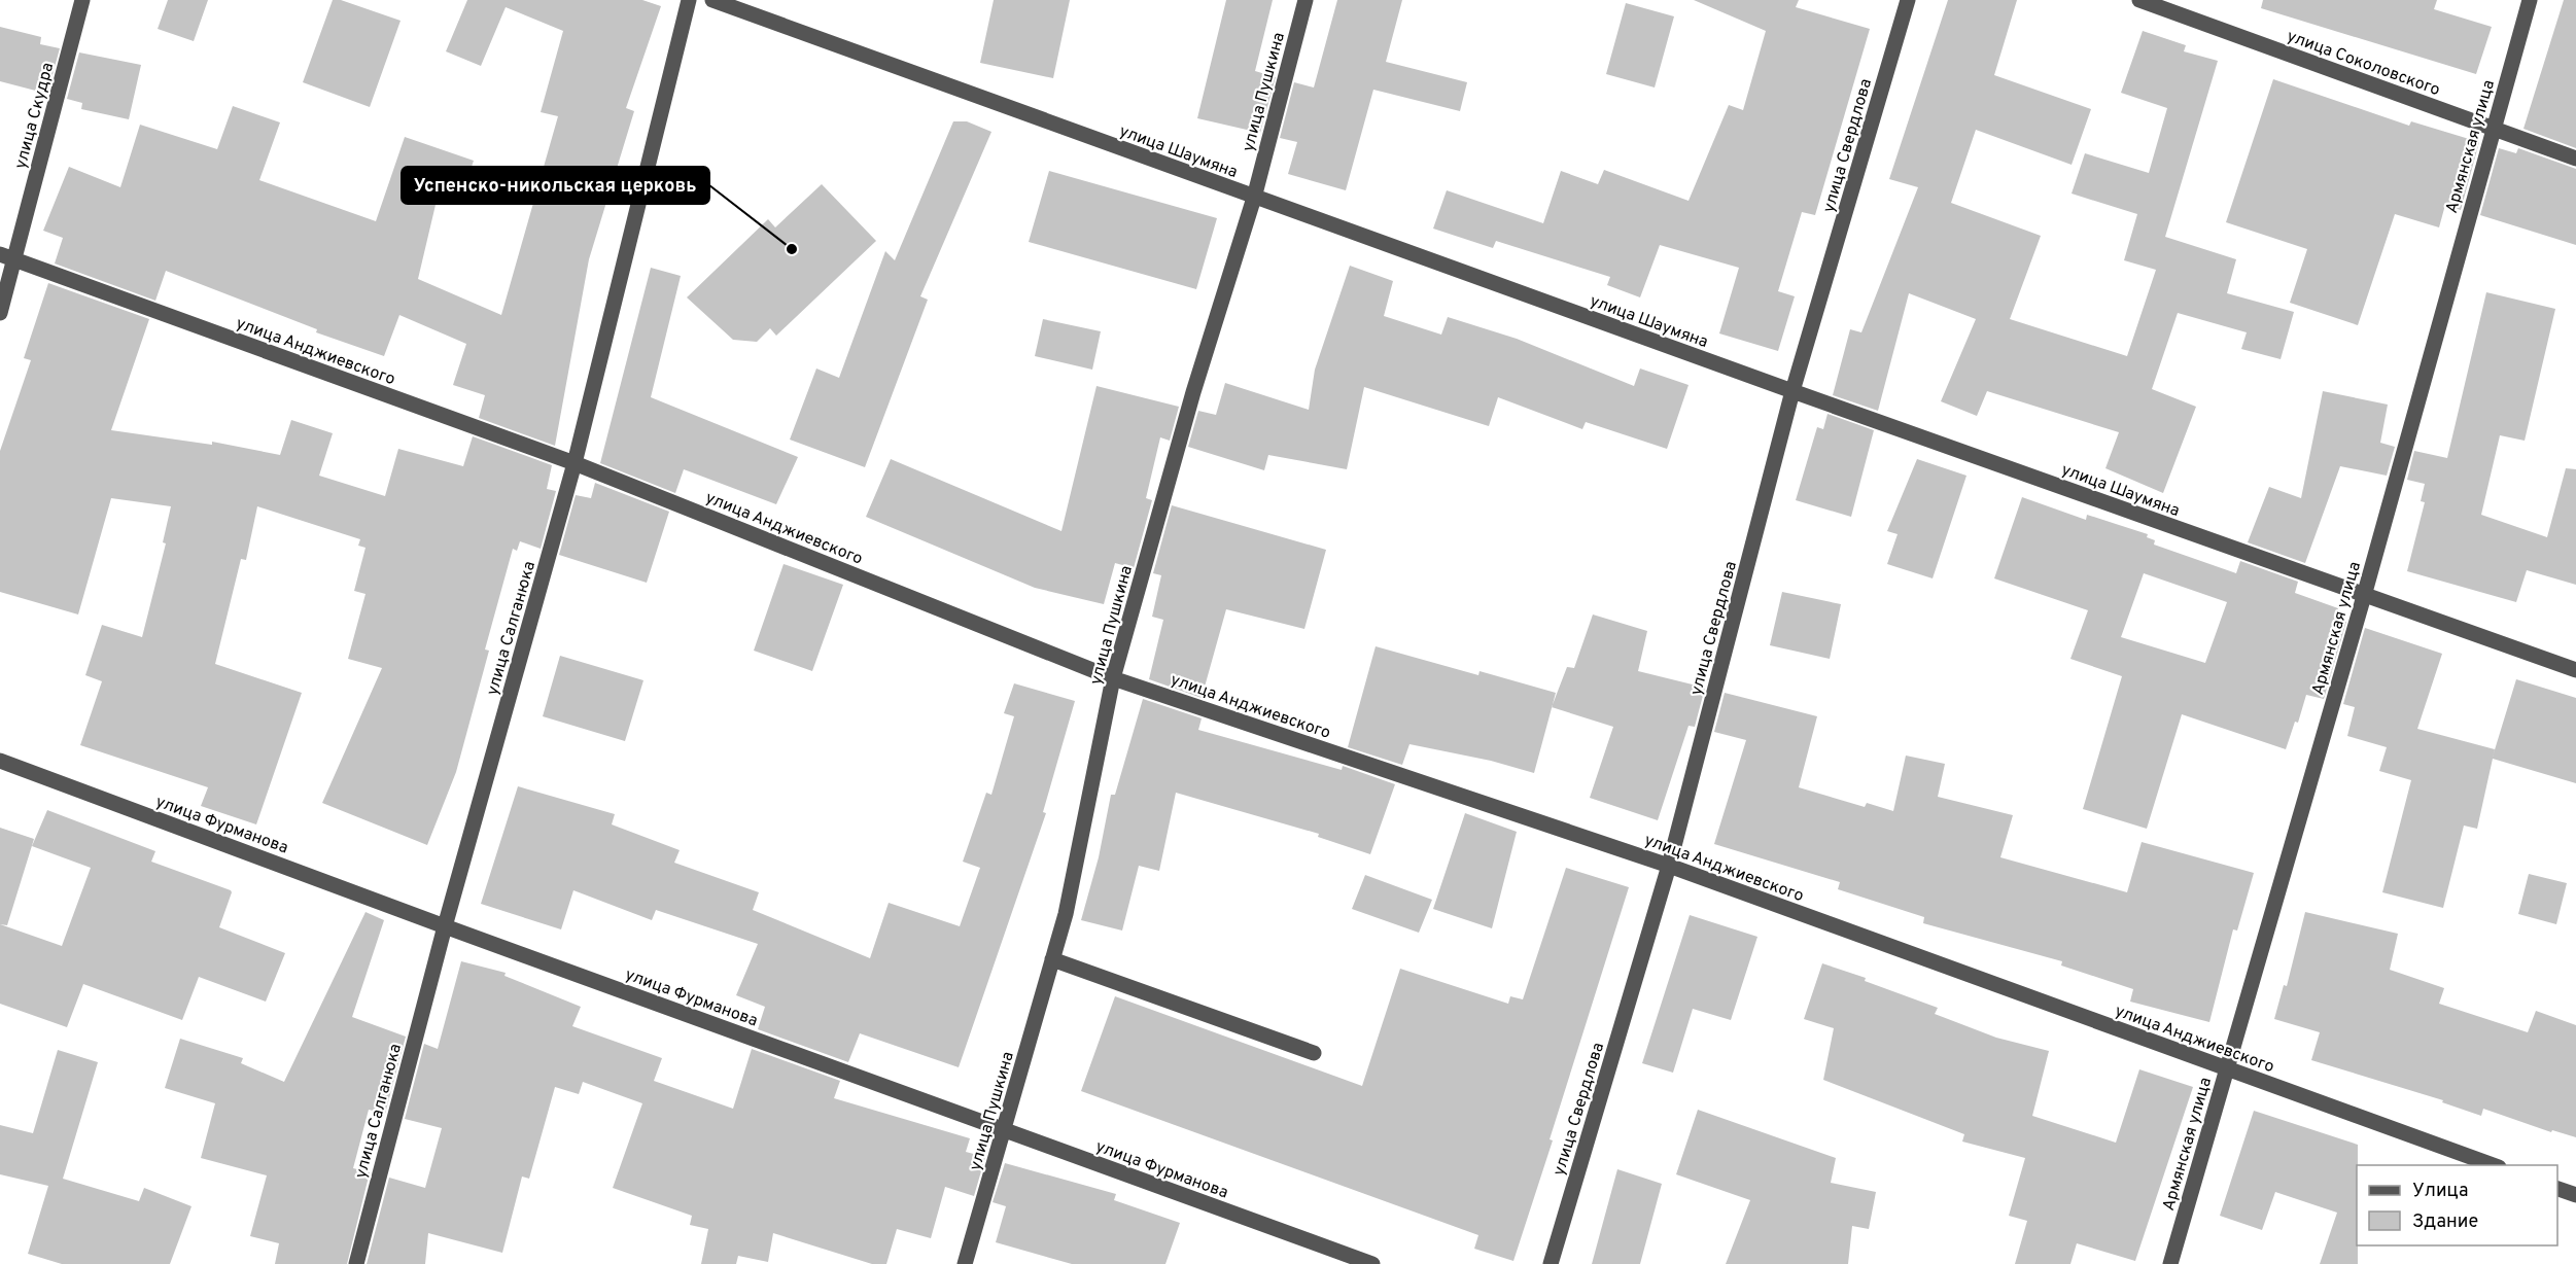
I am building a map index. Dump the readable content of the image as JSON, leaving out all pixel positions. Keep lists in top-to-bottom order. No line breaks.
{"streets":{"street":["улица Соколовского","улица Пушкина","улица Скудра","улица Свердлова","Армянская улица","улица Шаумяна","улица Анджиевского","улица Салганюка","улица Фурманова"]},"crossings":[["улица Соколовского","Армянская улица"],["улица Пушкина","улица Шаумяна"],["улица Пушкина","улица Анджиевского"],["улица Пушкина","улица Фурманова"],["улица Скудра","улица Анджиевского"],["улица Свердлова","улица Шаумяна"],["улица Свердлова","улица Анджиевского"],["Армянская улица","улица Шаумяна"],["Армянская улица","улица Анджиевского"],["улица Анджиевского","улица Салганюка"],["улица Салганюка","улица Фурманова"]],"places":["Успенско-никольская церковь"],"legend":["Улица","Здание"]}
